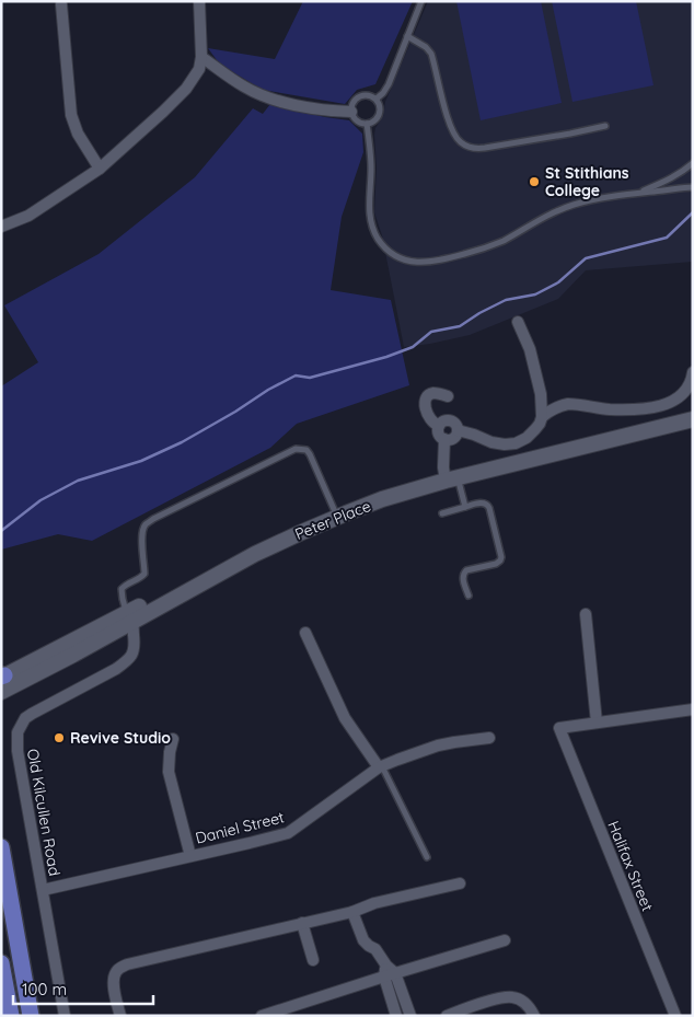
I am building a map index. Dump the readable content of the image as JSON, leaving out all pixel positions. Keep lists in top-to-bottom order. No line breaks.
{"streets":{"main road":["Peter Place"],"street":["Old Kilcullen Road","Daniel Street","Halifax Street"]},"crossings":[["Peter Place","Old Kilcullen Road"],["Old Kilcullen Road","Daniel Street"]],"places":["St Stithians College","Revive Studio"],"scale_bar":"100 m"}
